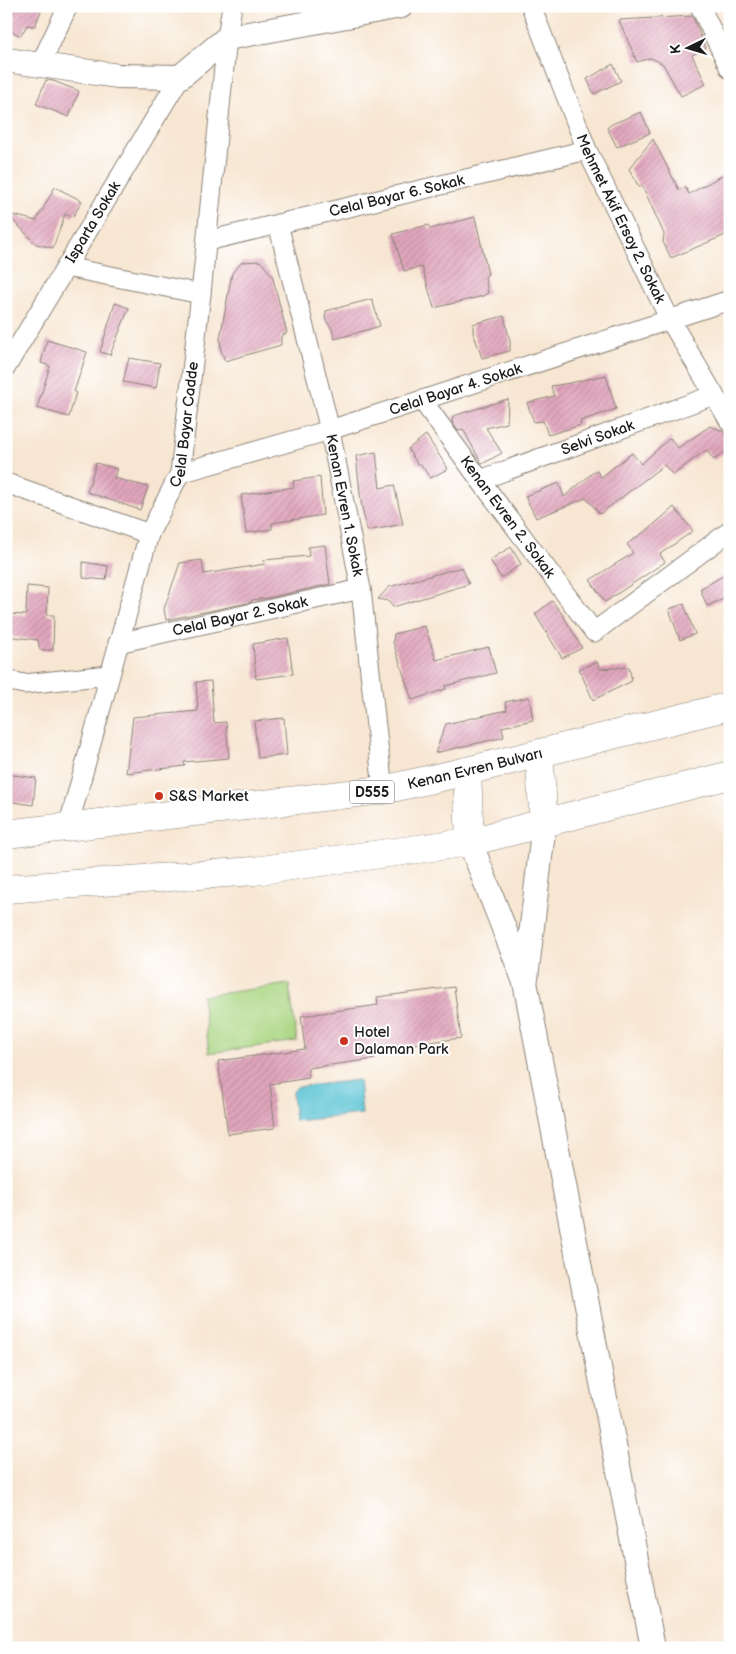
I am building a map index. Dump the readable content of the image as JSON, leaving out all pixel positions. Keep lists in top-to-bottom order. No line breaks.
{"streets":{"main road":["Kenan Evren Bulvarı","D555"],"street":["Celal Bayar 6. Sokak","Mehmet Akif Ersoy 2. Sokak","Isparta Sokak","Celal Bayar 4. Sokak","Celal Bayar Cadde","Selvi Sokak","Kenan Evren 1. Sokak","Kenan Evren 2. Sokak","Celal Bayar 2. Sokak"]},"crossings":[["Celal Bayar 6. Sokak","Mehmet Akif Ersoy 2. Sokak"],["Celal Bayar 6. Sokak","Celal Bayar Cadde"],["Celal Bayar 6. Sokak","Kenan Evren 1. Sokak"],["Mehmet Akif Ersoy 2. Sokak","Celal Bayar 4. Sokak"],["Mehmet Akif Ersoy 2. Sokak","Selvi Sokak"],["Celal Bayar 4. Sokak","Celal Bayar Cadde"],["Celal Bayar 4. Sokak","Kenan Evren 1. Sokak"],["Celal Bayar 4. Sokak","Kenan Evren 2. Sokak"],["Celal Bayar Cadde","Celal Bayar 2. Sokak"],["Celal Bayar Cadde","Kenan Evren Bulvarı"],["Selvi Sokak","Kenan Evren 2. Sokak"],["Kenan Evren 1. Sokak","Celal Bayar 2. Sokak"],["Kenan Evren 1. Sokak","Kenan Evren Bulvarı"]],"places":["S&S Market","Hotel Dalaman Park"],"north":"left"}
